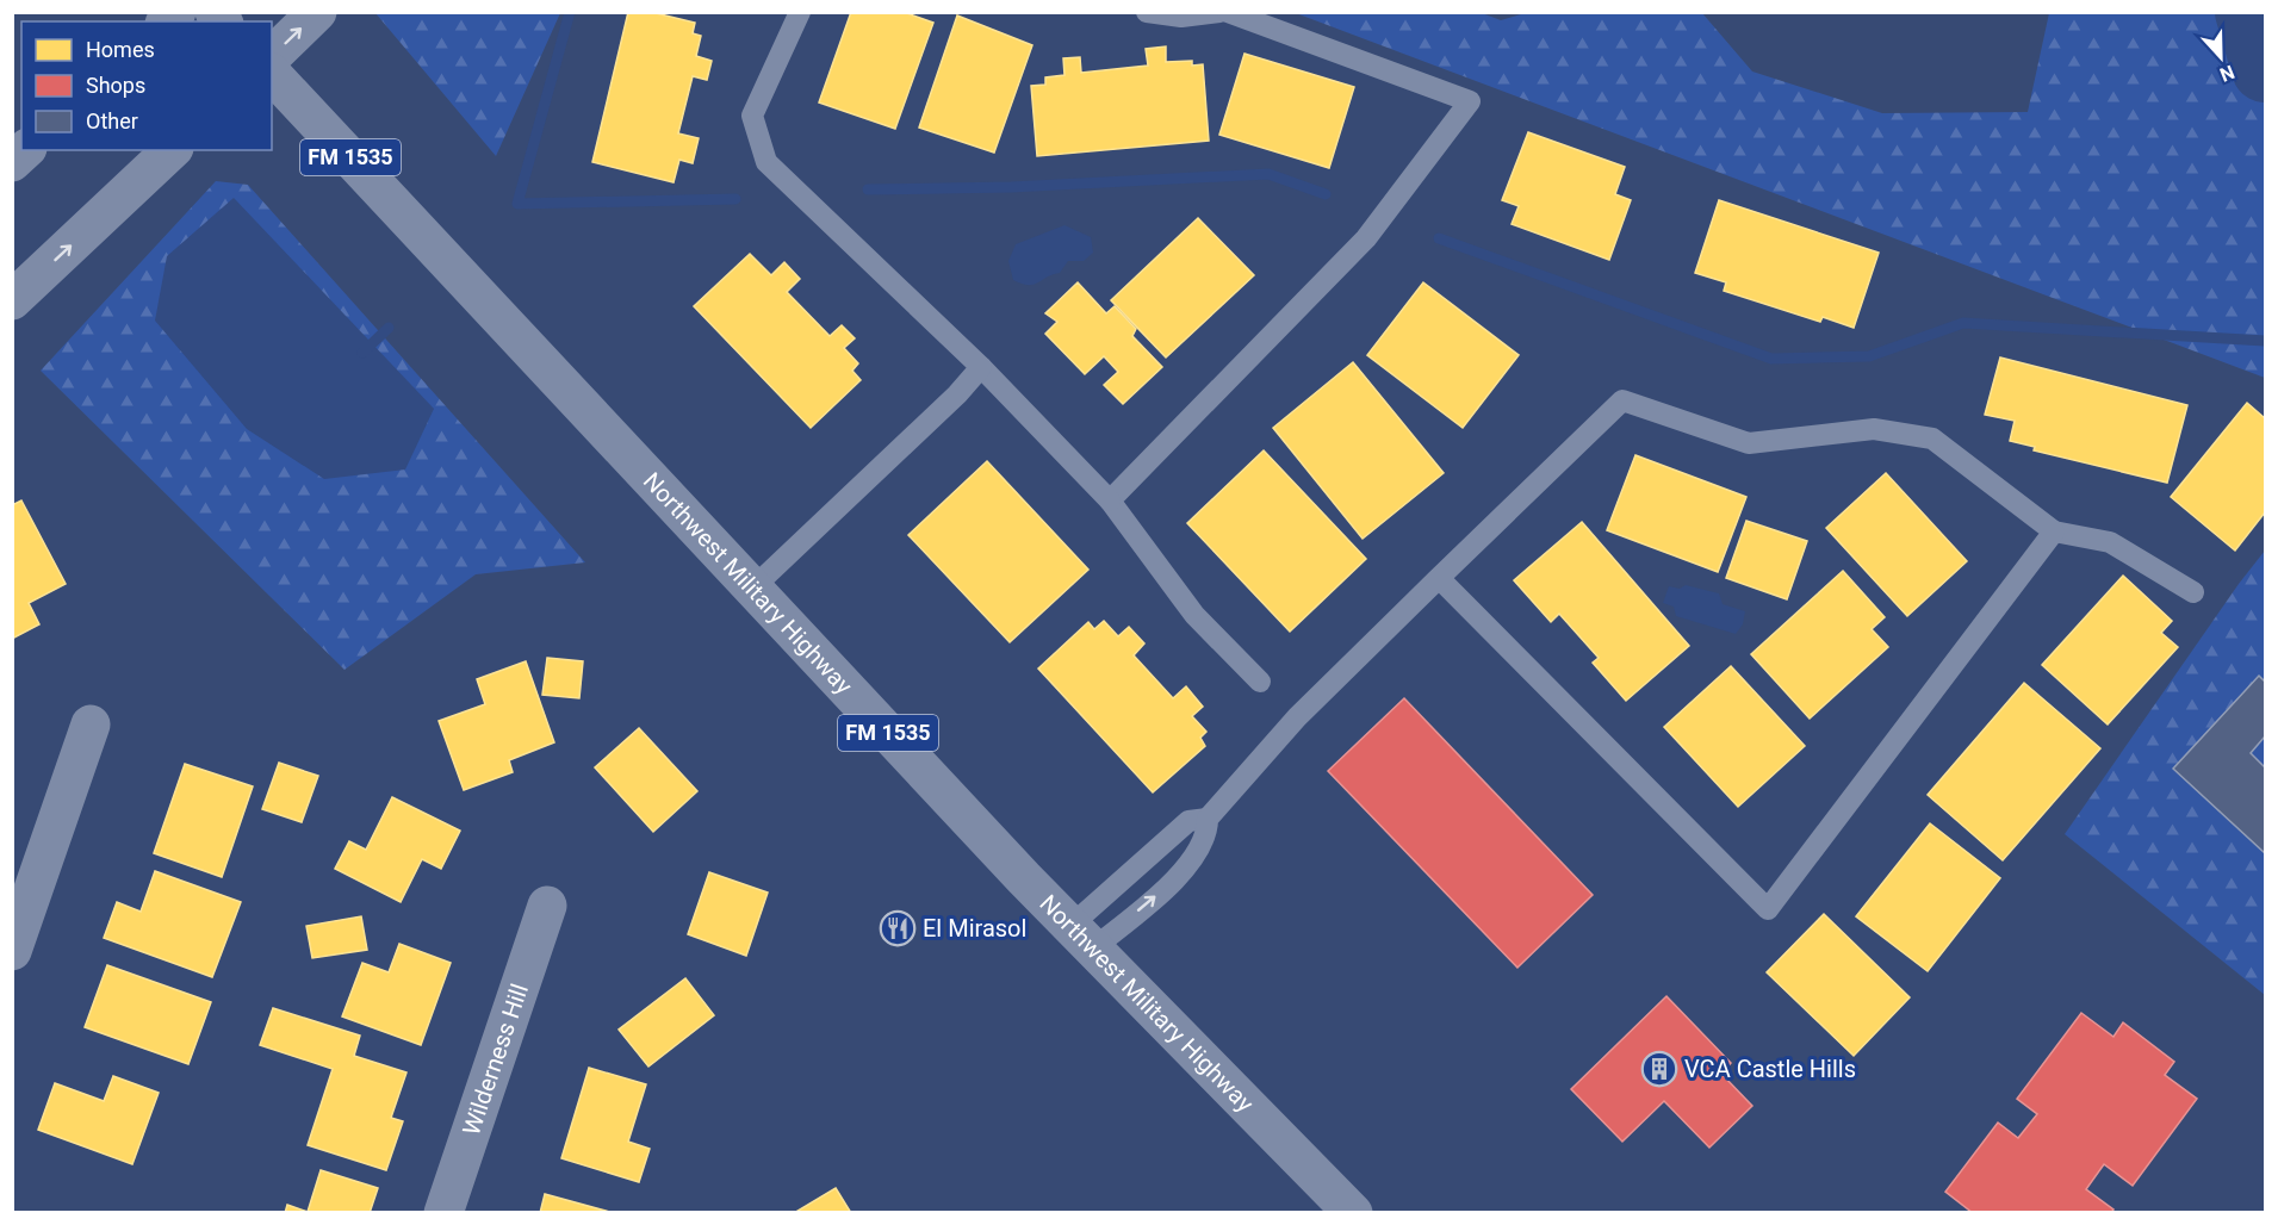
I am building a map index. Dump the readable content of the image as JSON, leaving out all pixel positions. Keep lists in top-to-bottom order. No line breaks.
{"streets":{"main road":["FM 1535","Northwest Military Highway","Wilderness Hill"]},"places":{"restaurant":["El Mirasol"],"building":["VCA Castle Hills"]},"legend":["Homes","Shops","Other"],"north":"bottom"}
